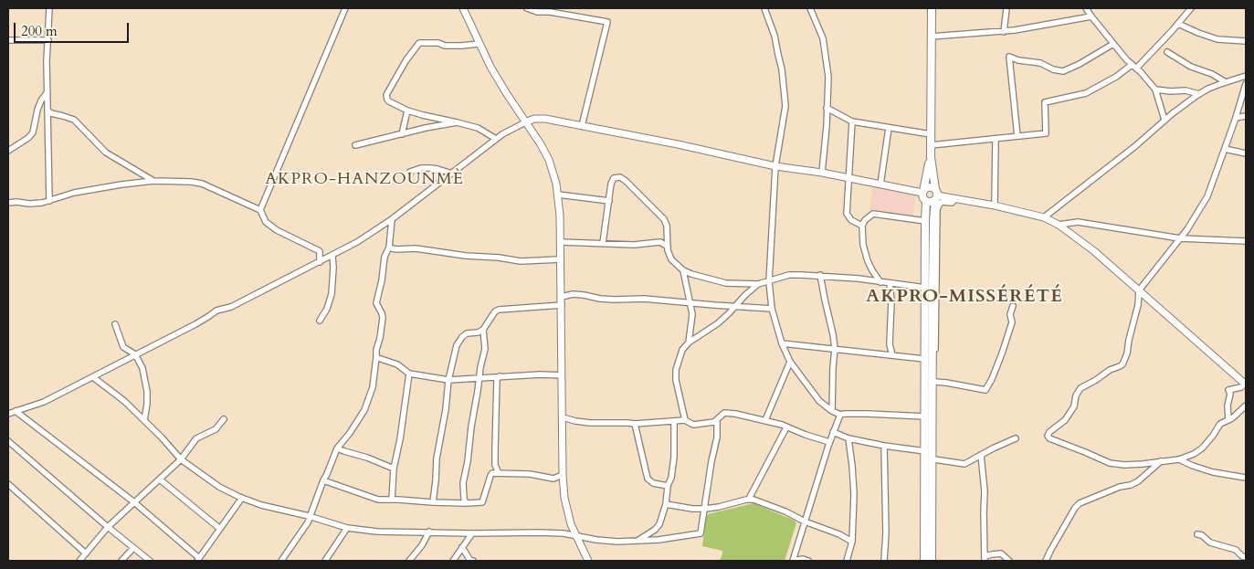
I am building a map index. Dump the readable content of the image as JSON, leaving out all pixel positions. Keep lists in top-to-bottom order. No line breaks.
{"districts":["AKPRO-HANZOUNMÈ","AKPRO-MISSÉRÉTÉ"],"scale_bar":"200 m"}
